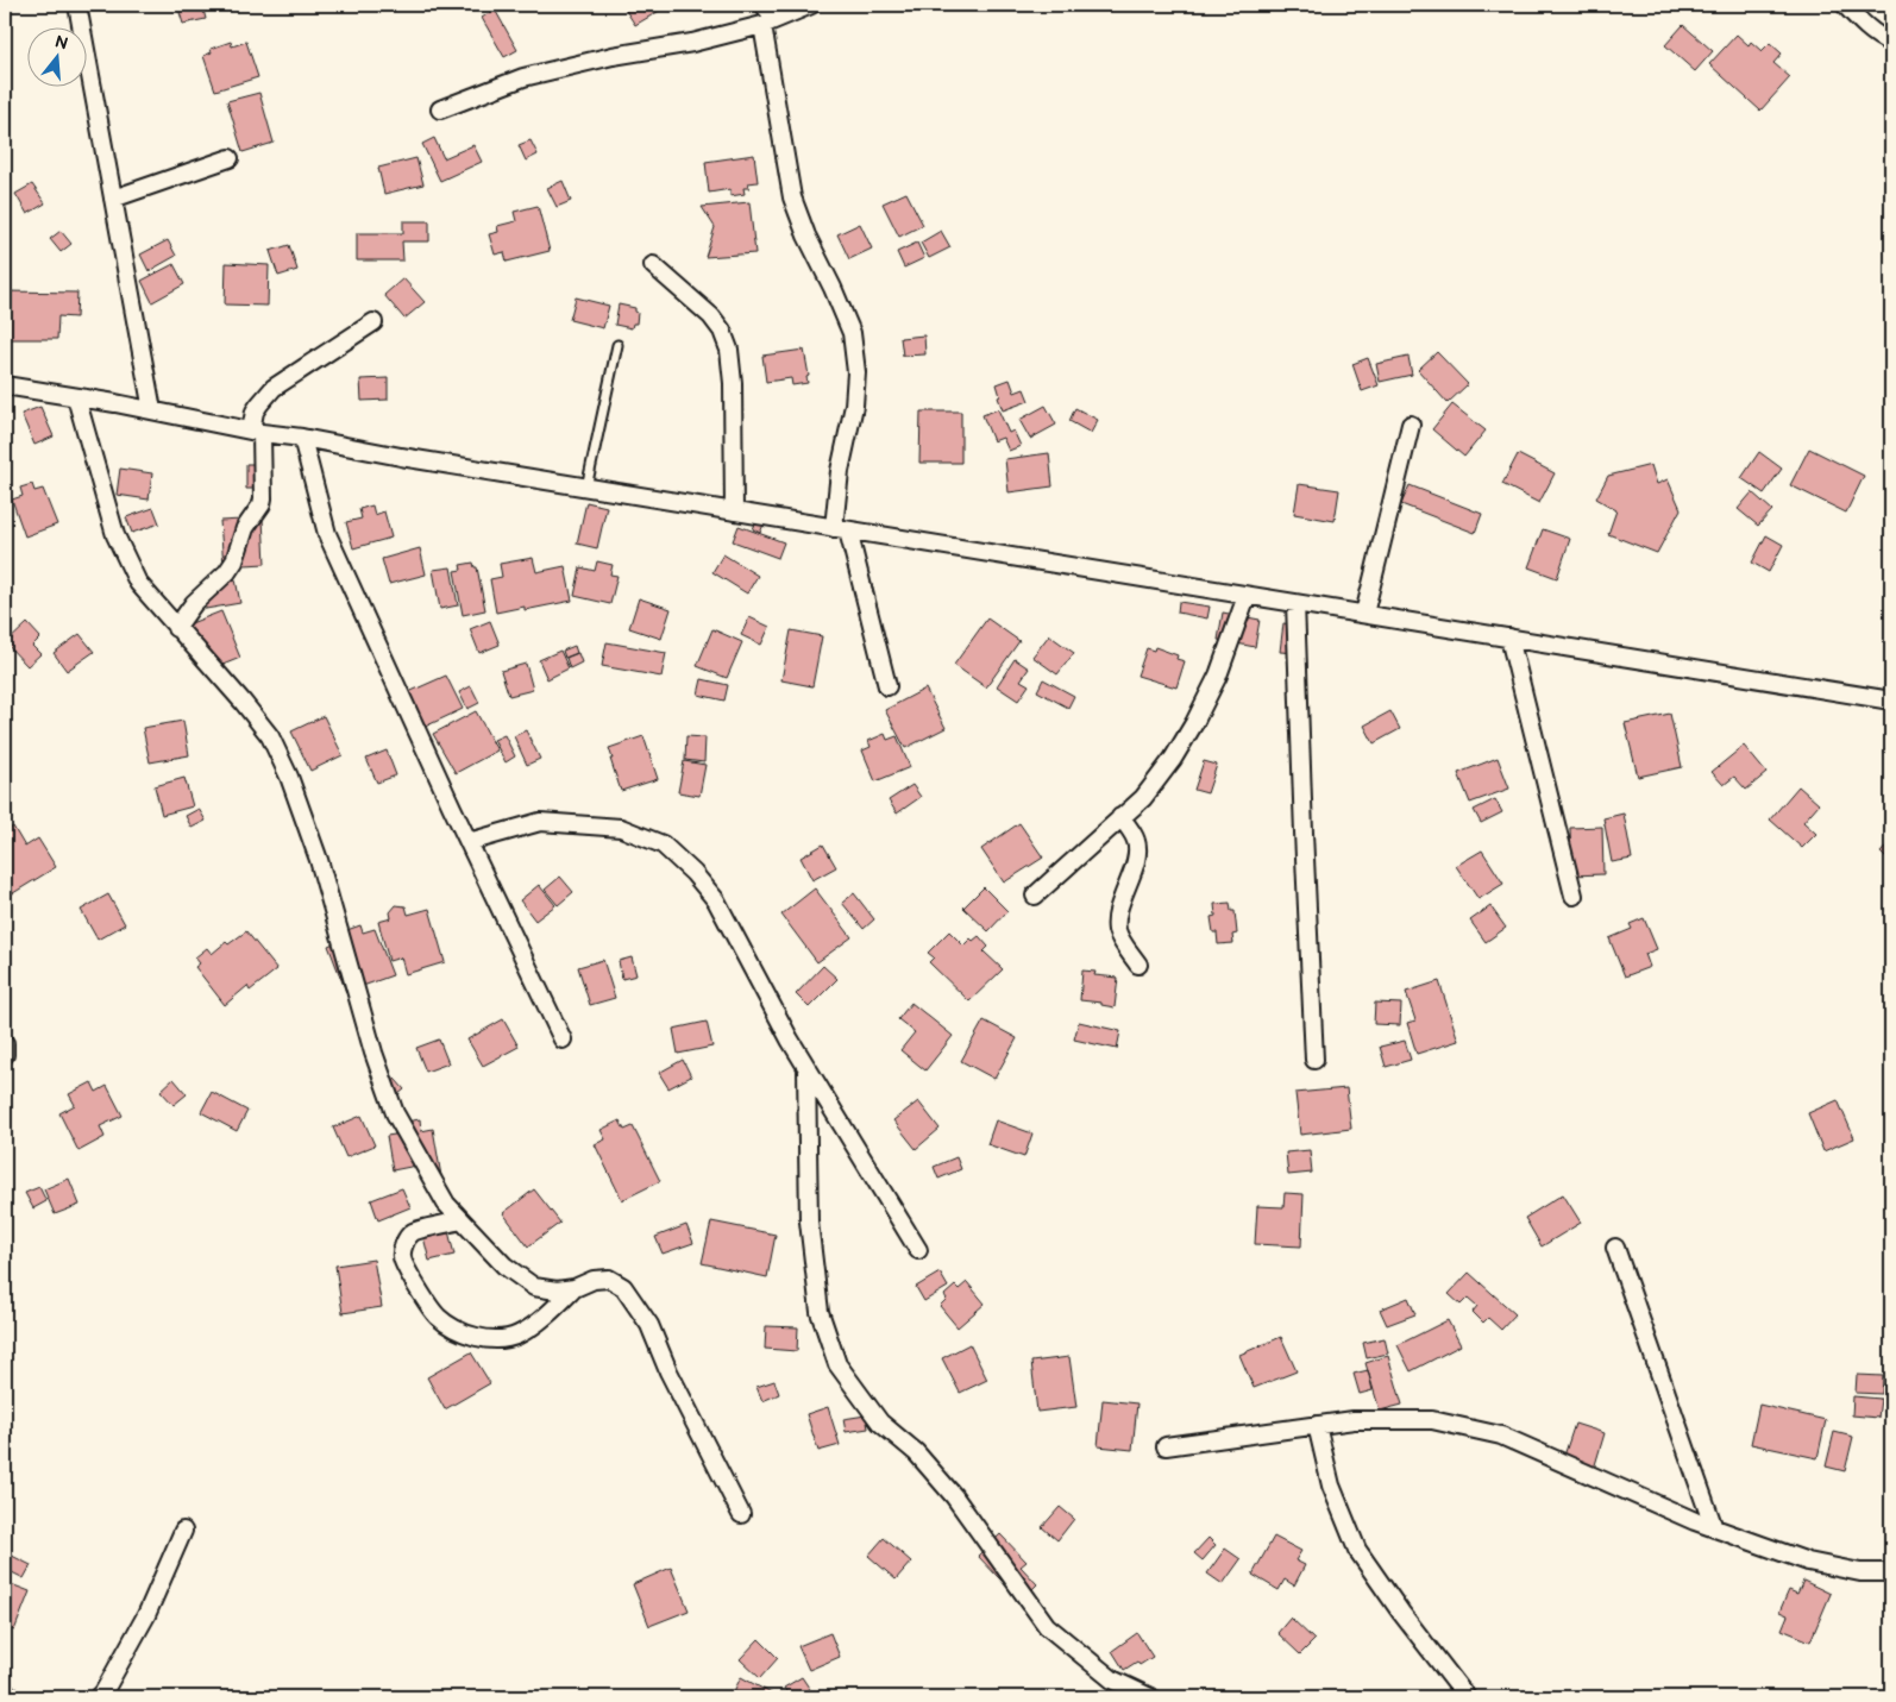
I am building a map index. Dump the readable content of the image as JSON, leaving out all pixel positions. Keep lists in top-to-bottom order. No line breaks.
{"north":"top"}
